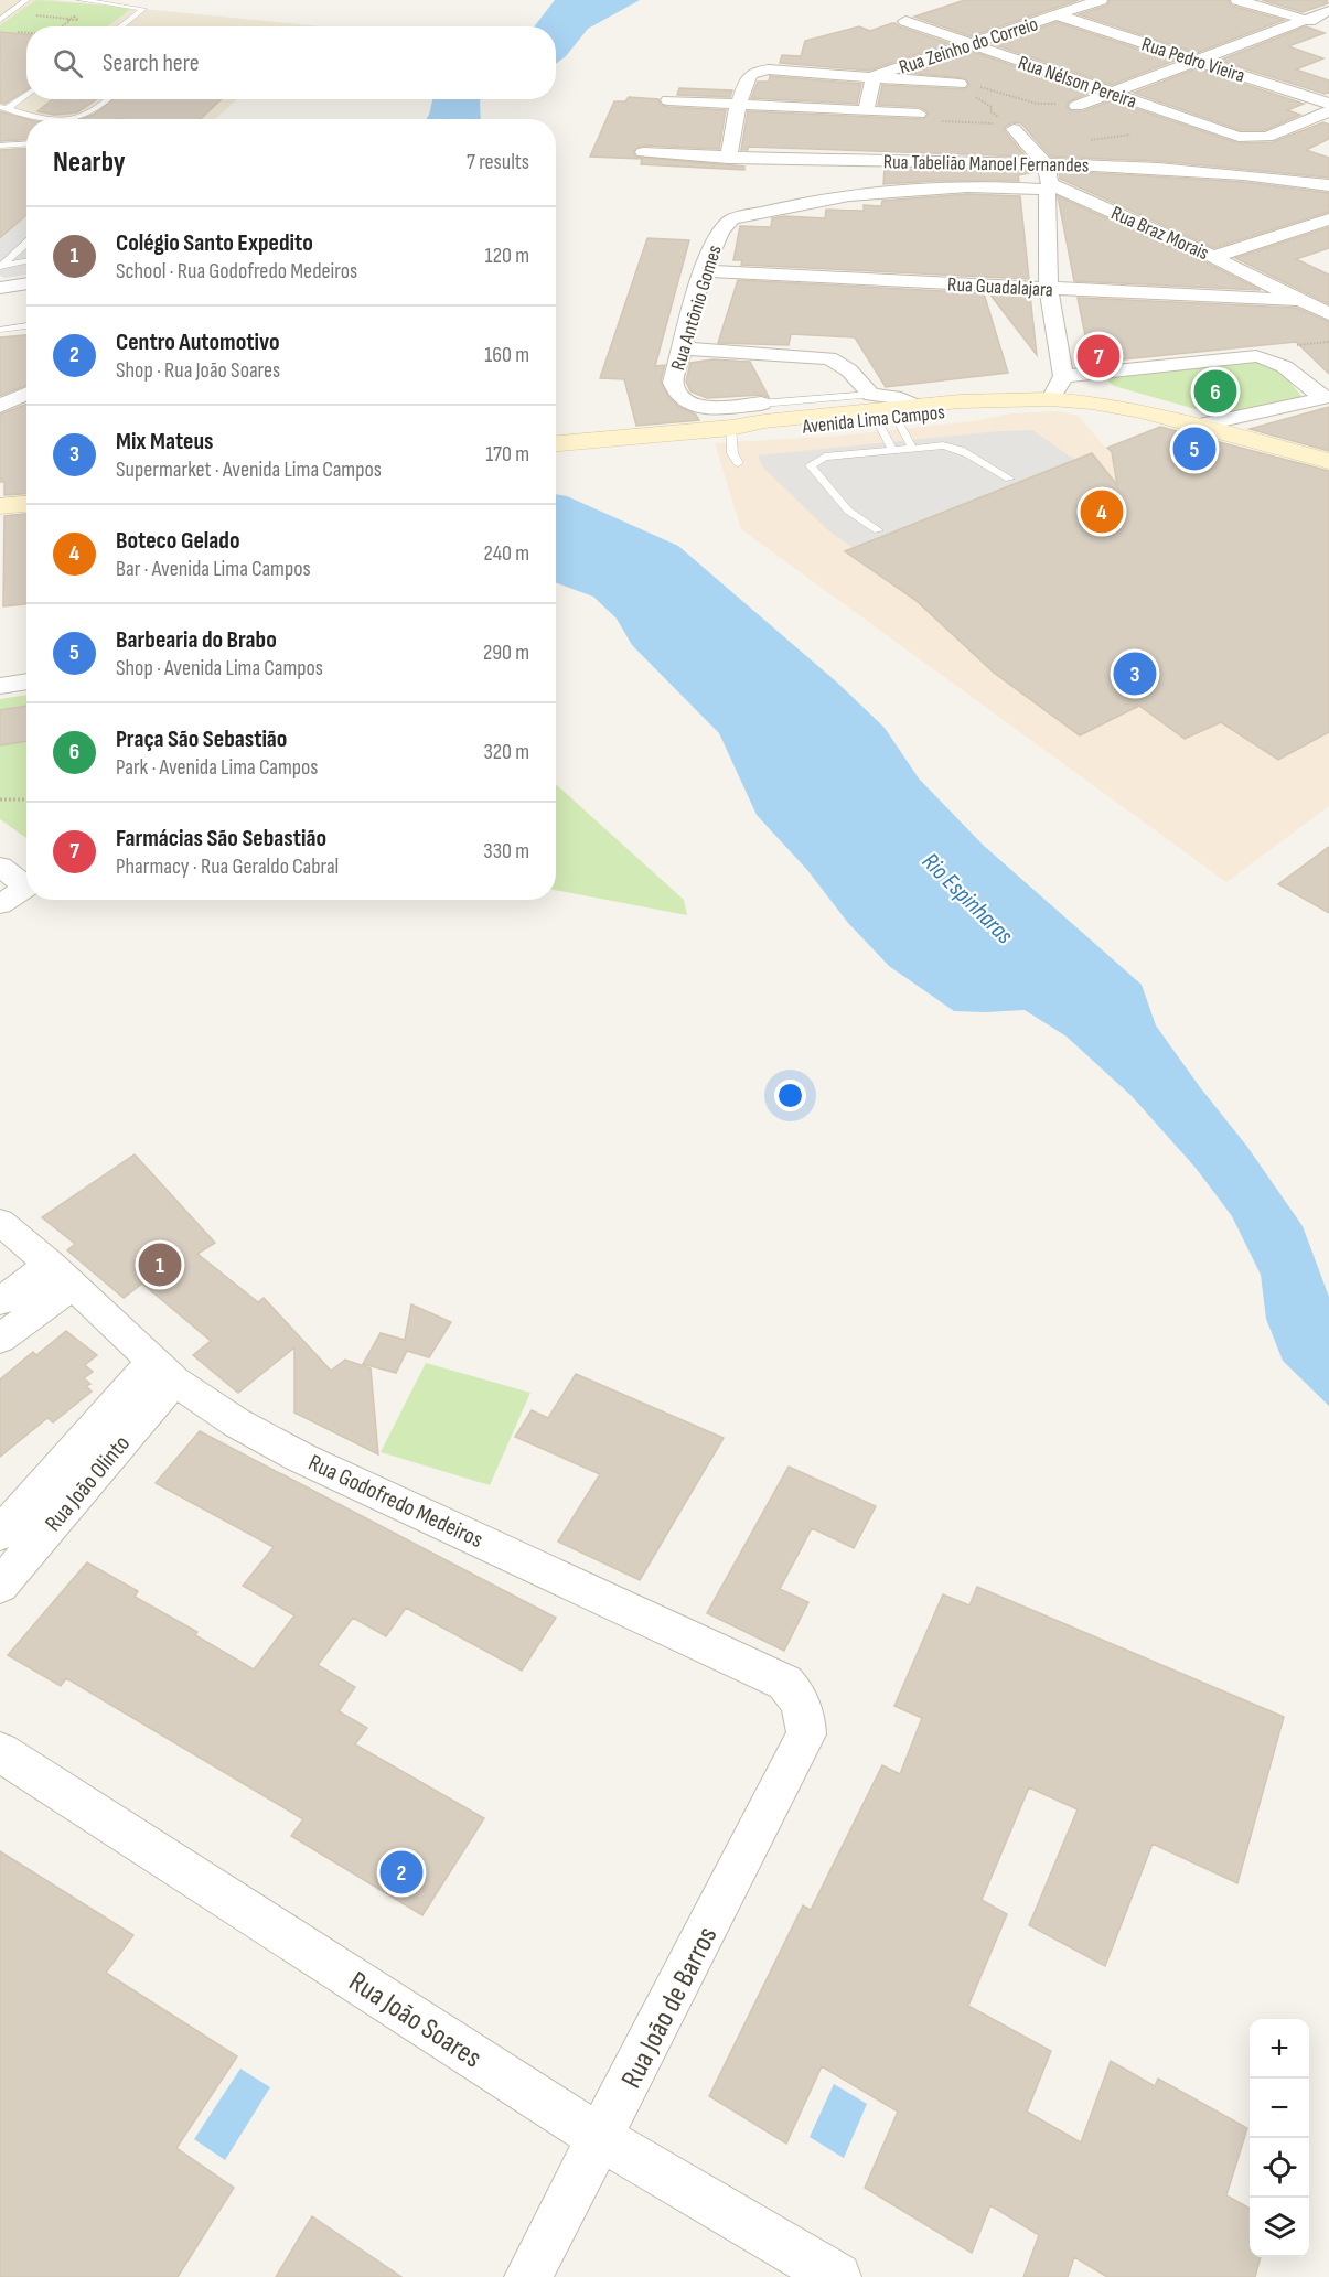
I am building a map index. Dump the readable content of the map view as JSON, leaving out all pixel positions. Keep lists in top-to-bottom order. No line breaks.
{"streets":{"main road":["Avenida Lima Campos"],"street":["Rua Zeinho do Correio","Rua Pedro Vieira","Rua Nélson Pereira","Rua Tabelião Manoel Fernandes","Rua Braz Morais","Rua Guadalajara","Rua Antônio Gomes","Rua João Olinto","Rua Godofredo Medeiros","Rua João de Barros","Rua João Soares"]},"crossings":[["Rua Zeinho do Correio","Rua Pedro Vieira"],["Rua Zeinho do Correio","Rua Nélson Pereira"],["Rua Tabelião Manoel Fernandes","Rua Braz Morais"],["Rua Tabelião Manoel Fernandes","Rua Antônio Gomes"],["Rua Braz Morais","Rua Guadalajara"],["Rua Guadalajara","Rua Antônio Gomes"],["Rua João Olinto","Rua Godofredo Medeiros"],["Rua Godofredo Medeiros","Rua João de Barros"],["Rua João de Barros","Rua João Soares"]],"water":["Rio Espinharas"],"page":{"search":"Search here","heading":["Nearby","7 results"],"list":[{"mark":"1","name":"Colégio Santo Expedito","note":"School · Rua Godofredo Medeiros","value":"120 m"},{"mark":"2","name":"Centro Automotivo","note":"Shop · Rua João Soares","value":"160 m"},{"mark":"3","name":"Mix Mateus","note":"Supermarket · Avenida Lima Campos","value":"170 m"},{"mark":"4","name":"Boteco Gelado","note":"Bar · Avenida Lima Campos","value":"240 m"},{"mark":"5","name":"Barbearia do Brabo","note":"Shop · Avenida Lima Campos","value":"290 m"},{"mark":"6","name":"Praça São Sebastião","note":"Park · Avenida Lima Campos","value":"320 m"},{"mark":"7","name":"Farmácias São Sebastião","note":"Pharmacy · Rua Geraldo Cabral","value":"330 m"}],"pins":["7","6","5","4","3","1","2"],"map_buttons":["+","−"]}}
